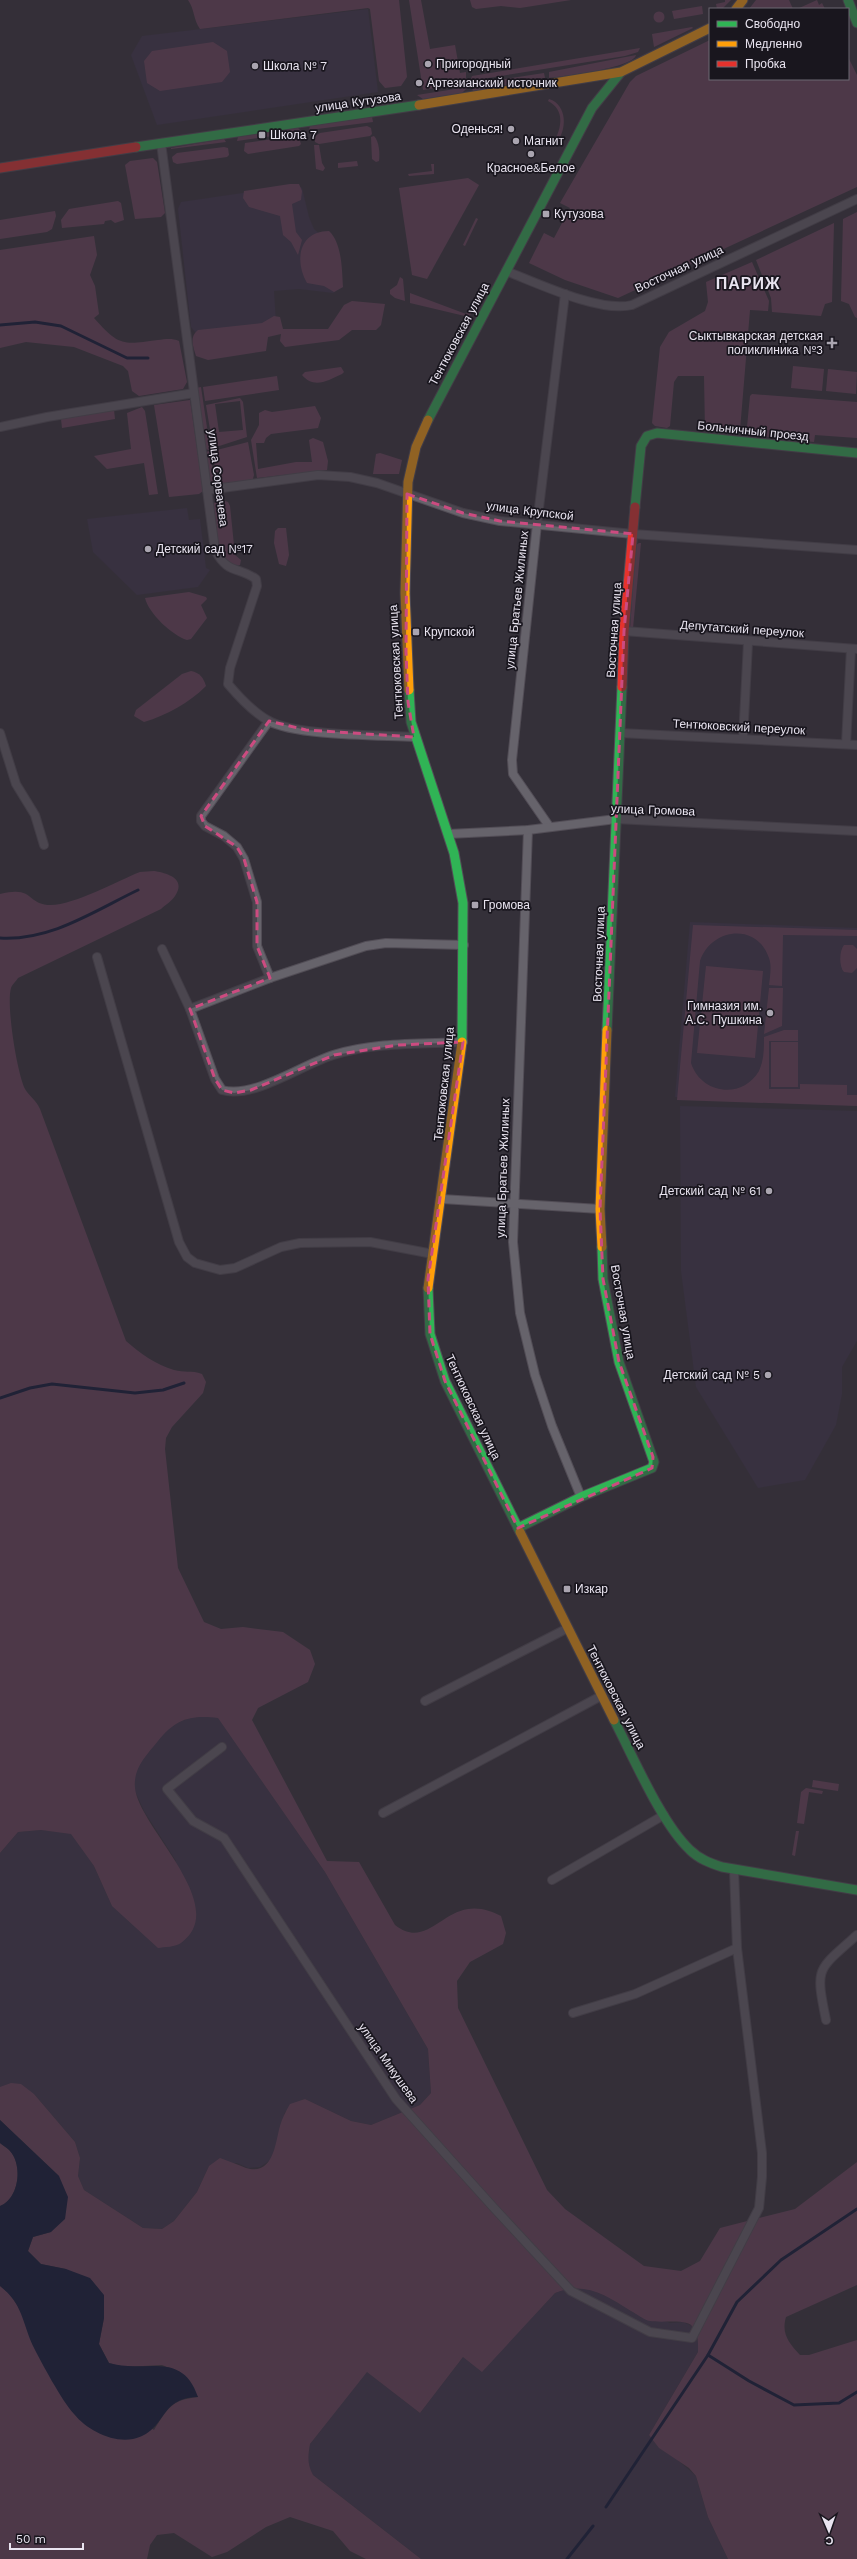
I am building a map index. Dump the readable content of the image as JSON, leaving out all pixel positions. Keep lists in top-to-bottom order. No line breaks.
{"streets":{"street":["улица Кутузова","Восточная улица","Тентюковская улица","Больничный проезд","улица Сорвачева","улица Крупской","улица Братьев Жилиных","Депутатский переулок","Тентюковский переулок","улица Громова","улица Микушева"]},"crossings":[["улица Кутузова","Тентюковская улица"],["улица Кутузова","улица Сорвачева"],["Восточная улица","Тентюковская улица"],["Восточная улица","Больничный проезд"],["Восточная улица","улица Крупской"],["Восточная улица","улица Братьев Жилиных"],["Восточная улица","Депутатский переулок"],["Восточная улица","Тентюковский переулок"],["Восточная улица","улица Громова"],["Тентюковская улица","улица Сорвачева"],["Тентюковская улица","улица Крупской"],["Тентюковская улица","улица Громова"],["улица Сорвачева","улица Крупской"],["улица Крупской","улица Братьев Жилиных"],["улица Братьев Жилиных","улица Громова"]],"districts":["ПАРИЖ"],"places":{"other":["Пригородный","Школа № 7","Артезианский источник","Оденься!","Магнит","Красное&Белое","Детский сад №17","Гимназия им. А.С. Пушкина","Детский сад № 61","Детский сад № 5"],"transit":["Школа 7","Кутузова","Крупской","Громова","Изкар"],"health":["Сыктывкарская детская поликлиника №3"]},"legend":["Свободно","Медленно","Пробка"],"scale_bar":"50 m","north":"bottom"}
